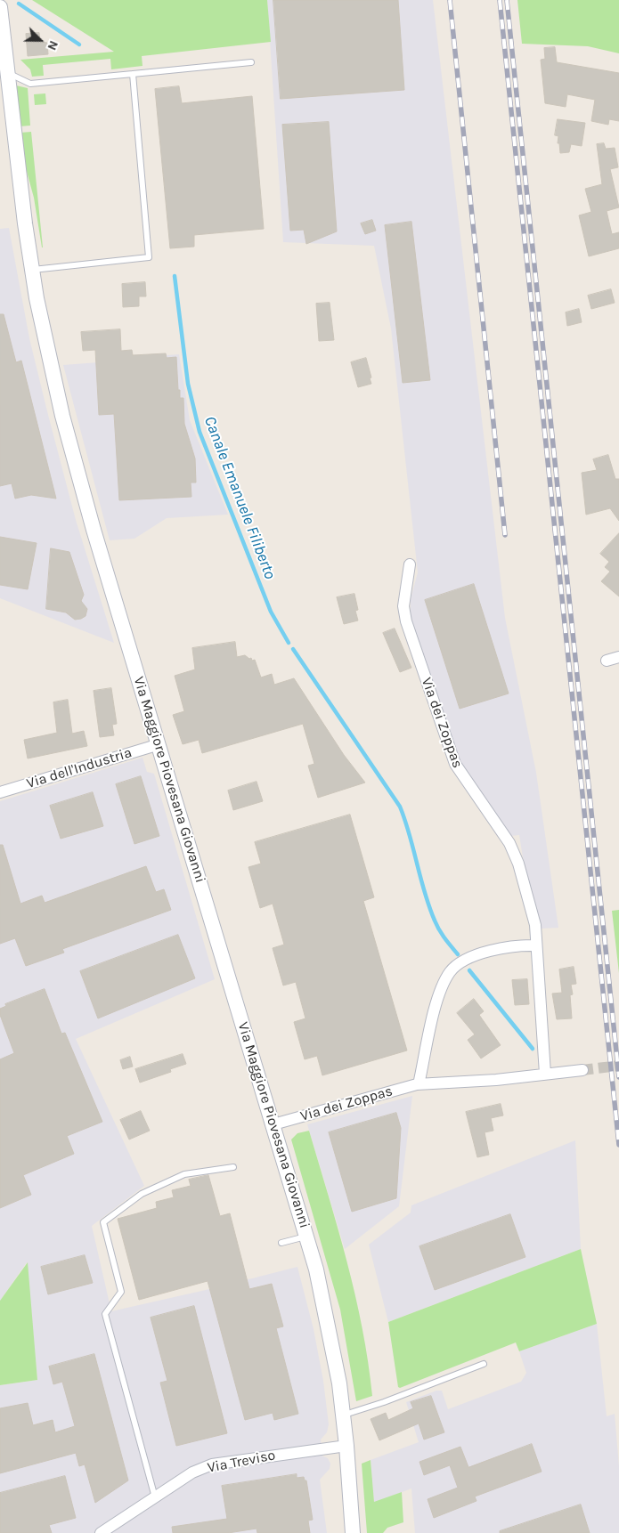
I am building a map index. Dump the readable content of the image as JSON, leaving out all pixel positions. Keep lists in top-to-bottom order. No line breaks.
{"streets":{"street":["Via dei Zoppas","Via dell'Industria","Via Maggiore Piovesana Giovanni","Via Treviso"]},"crossings":[["Via dei Zoppas","Via Maggiore Piovesana Giovanni"],["Via dell'Industria","Via Maggiore Piovesana Giovanni"],["Via Maggiore Piovesana Giovanni","Via Treviso"]],"water":["Canale Emanuele Filiberto"],"north":"bottom right"}
